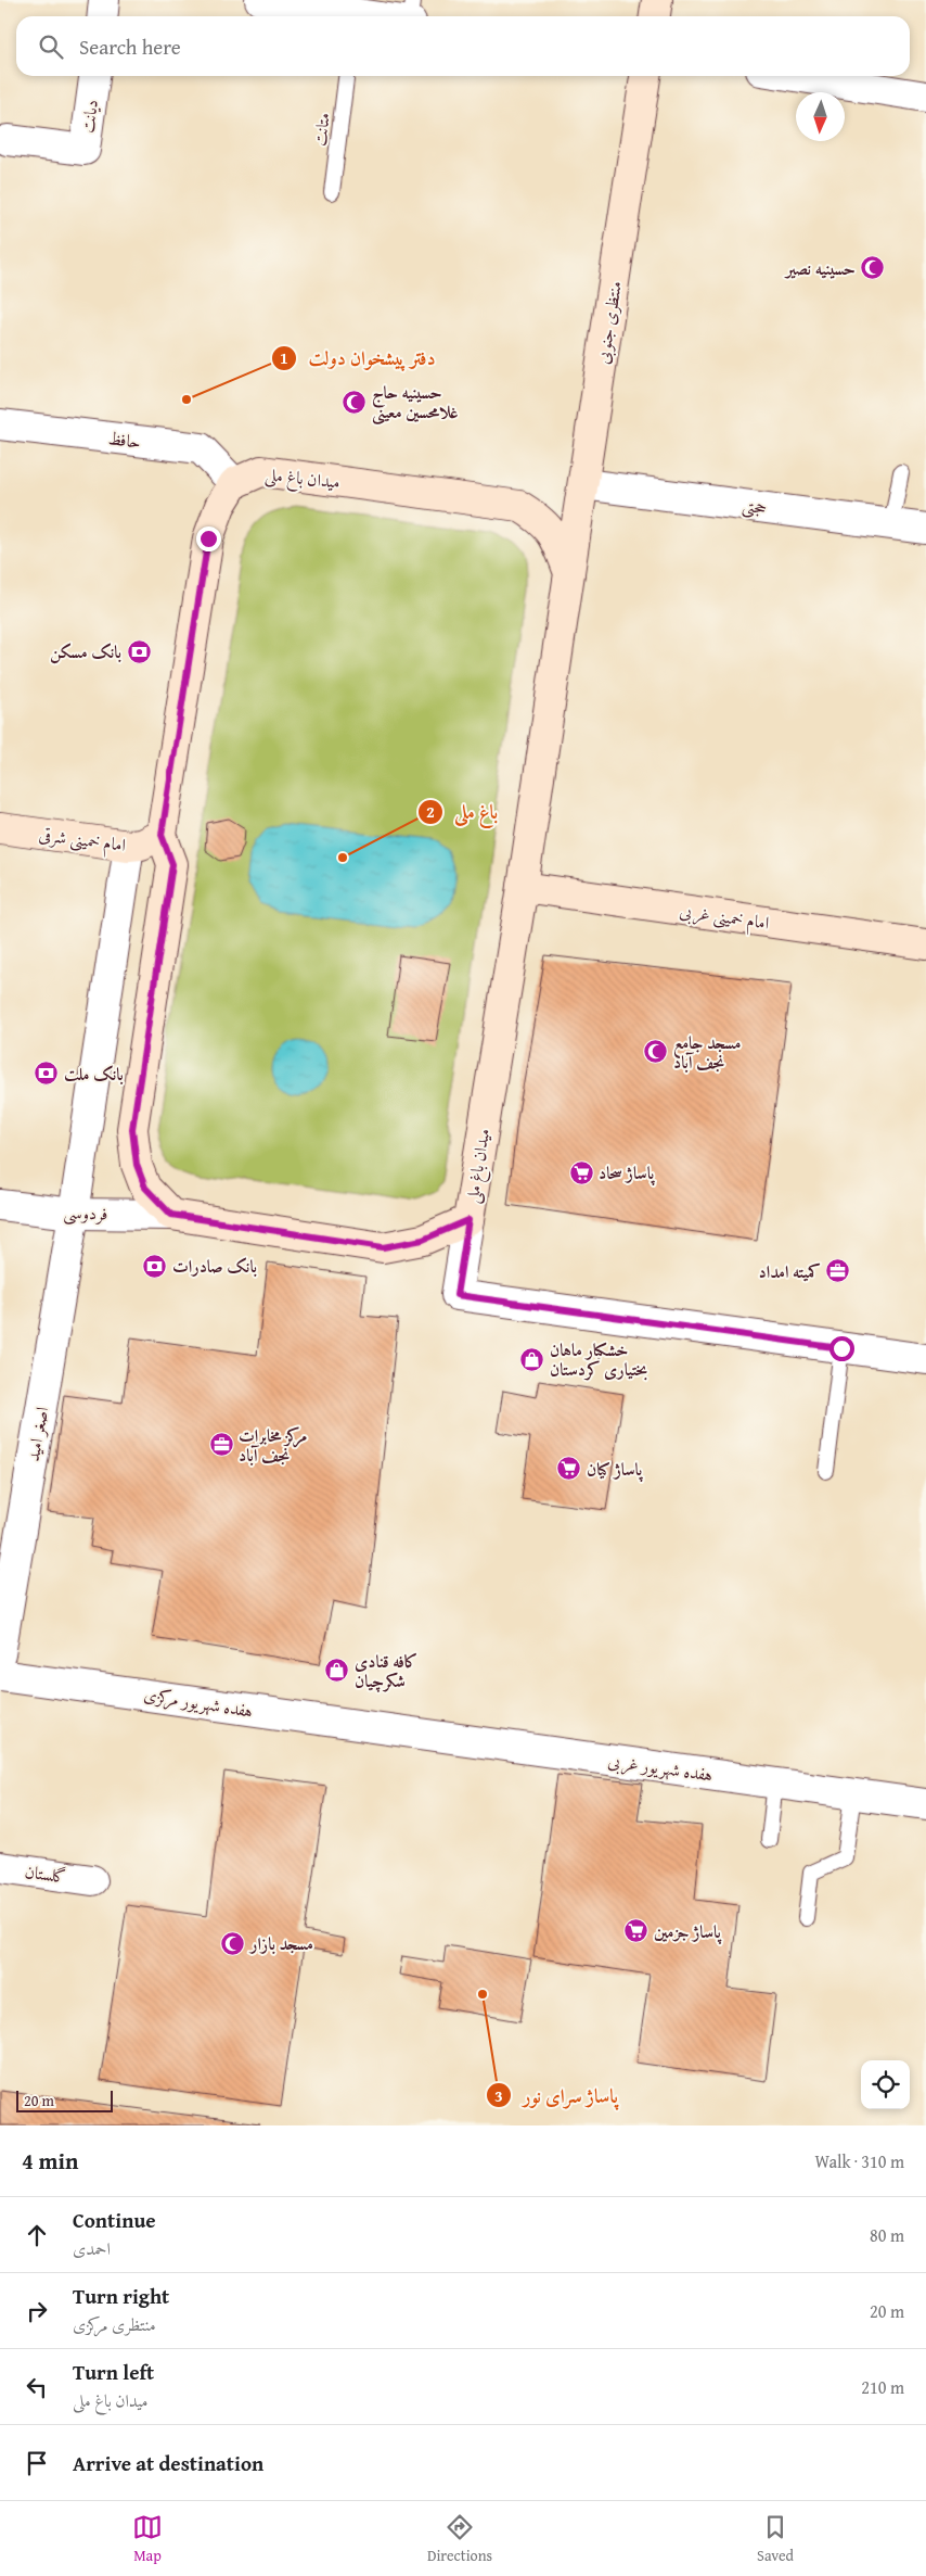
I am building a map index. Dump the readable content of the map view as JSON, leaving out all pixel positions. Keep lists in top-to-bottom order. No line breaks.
{"streets":{"main road":["منتظری جنوبی","میدان باغ ملی","امام خمینی شرقی","امام خمینی غربی"],"street":["دیانت","حافظ","حجتی","فردوسی","اصغر امید","هفده شهریور مرکزی","هفده شهریور غربی","گلستان"],"lane":["متانت"]},"crossings":[["منتظری جنوبی","میدان باغ ملی"],["منتظری جنوبی","حجتی"],["حافظ","میدان باغ ملی"],["میدان باغ ملی","امام خمینی غربی"],["میدان باغ ملی","فردوسی"],["امام خمینی شرقی","اصغر امید"],["فردوسی","اصغر امید"],["هفده شهریور مرکزی","هفده شهریور غربی"]],"places":{"mosque":["حسینیه نصیر","حسینیه حاج غلامحسین معینی","مسجد جامع نجف آباد","مسجد بازار"],"other":["دفتر پیشخوان دولت","باغ ملی","پاساژ سرای نور"],"bank":["بانک مسکن","بانک ملت","بانک صادرات"],"supermarket":["پاساژ سحاد","پاساژ کیان","پاساژ جزمین"],"office":["کمیته امداد","مرکز مخابرات نجف آباد"],"shop":["خشکبار ماهان بختیاری کردستان","کافه قنادی شکرچیان"]},"scale_bar":"20 m","north":"bottom","page":{"search":"Search here","scale":"20 m","heading":["4 min","Walk · 310 m"],"list":[["Continue","احمدی","80 m"],["Turn right","منتظری مرکزی","20 m"],["Turn left","میدان باغ ملی","210 m"],"Arrive at destination"],"nav":["Map","Directions","Saved"]}}
